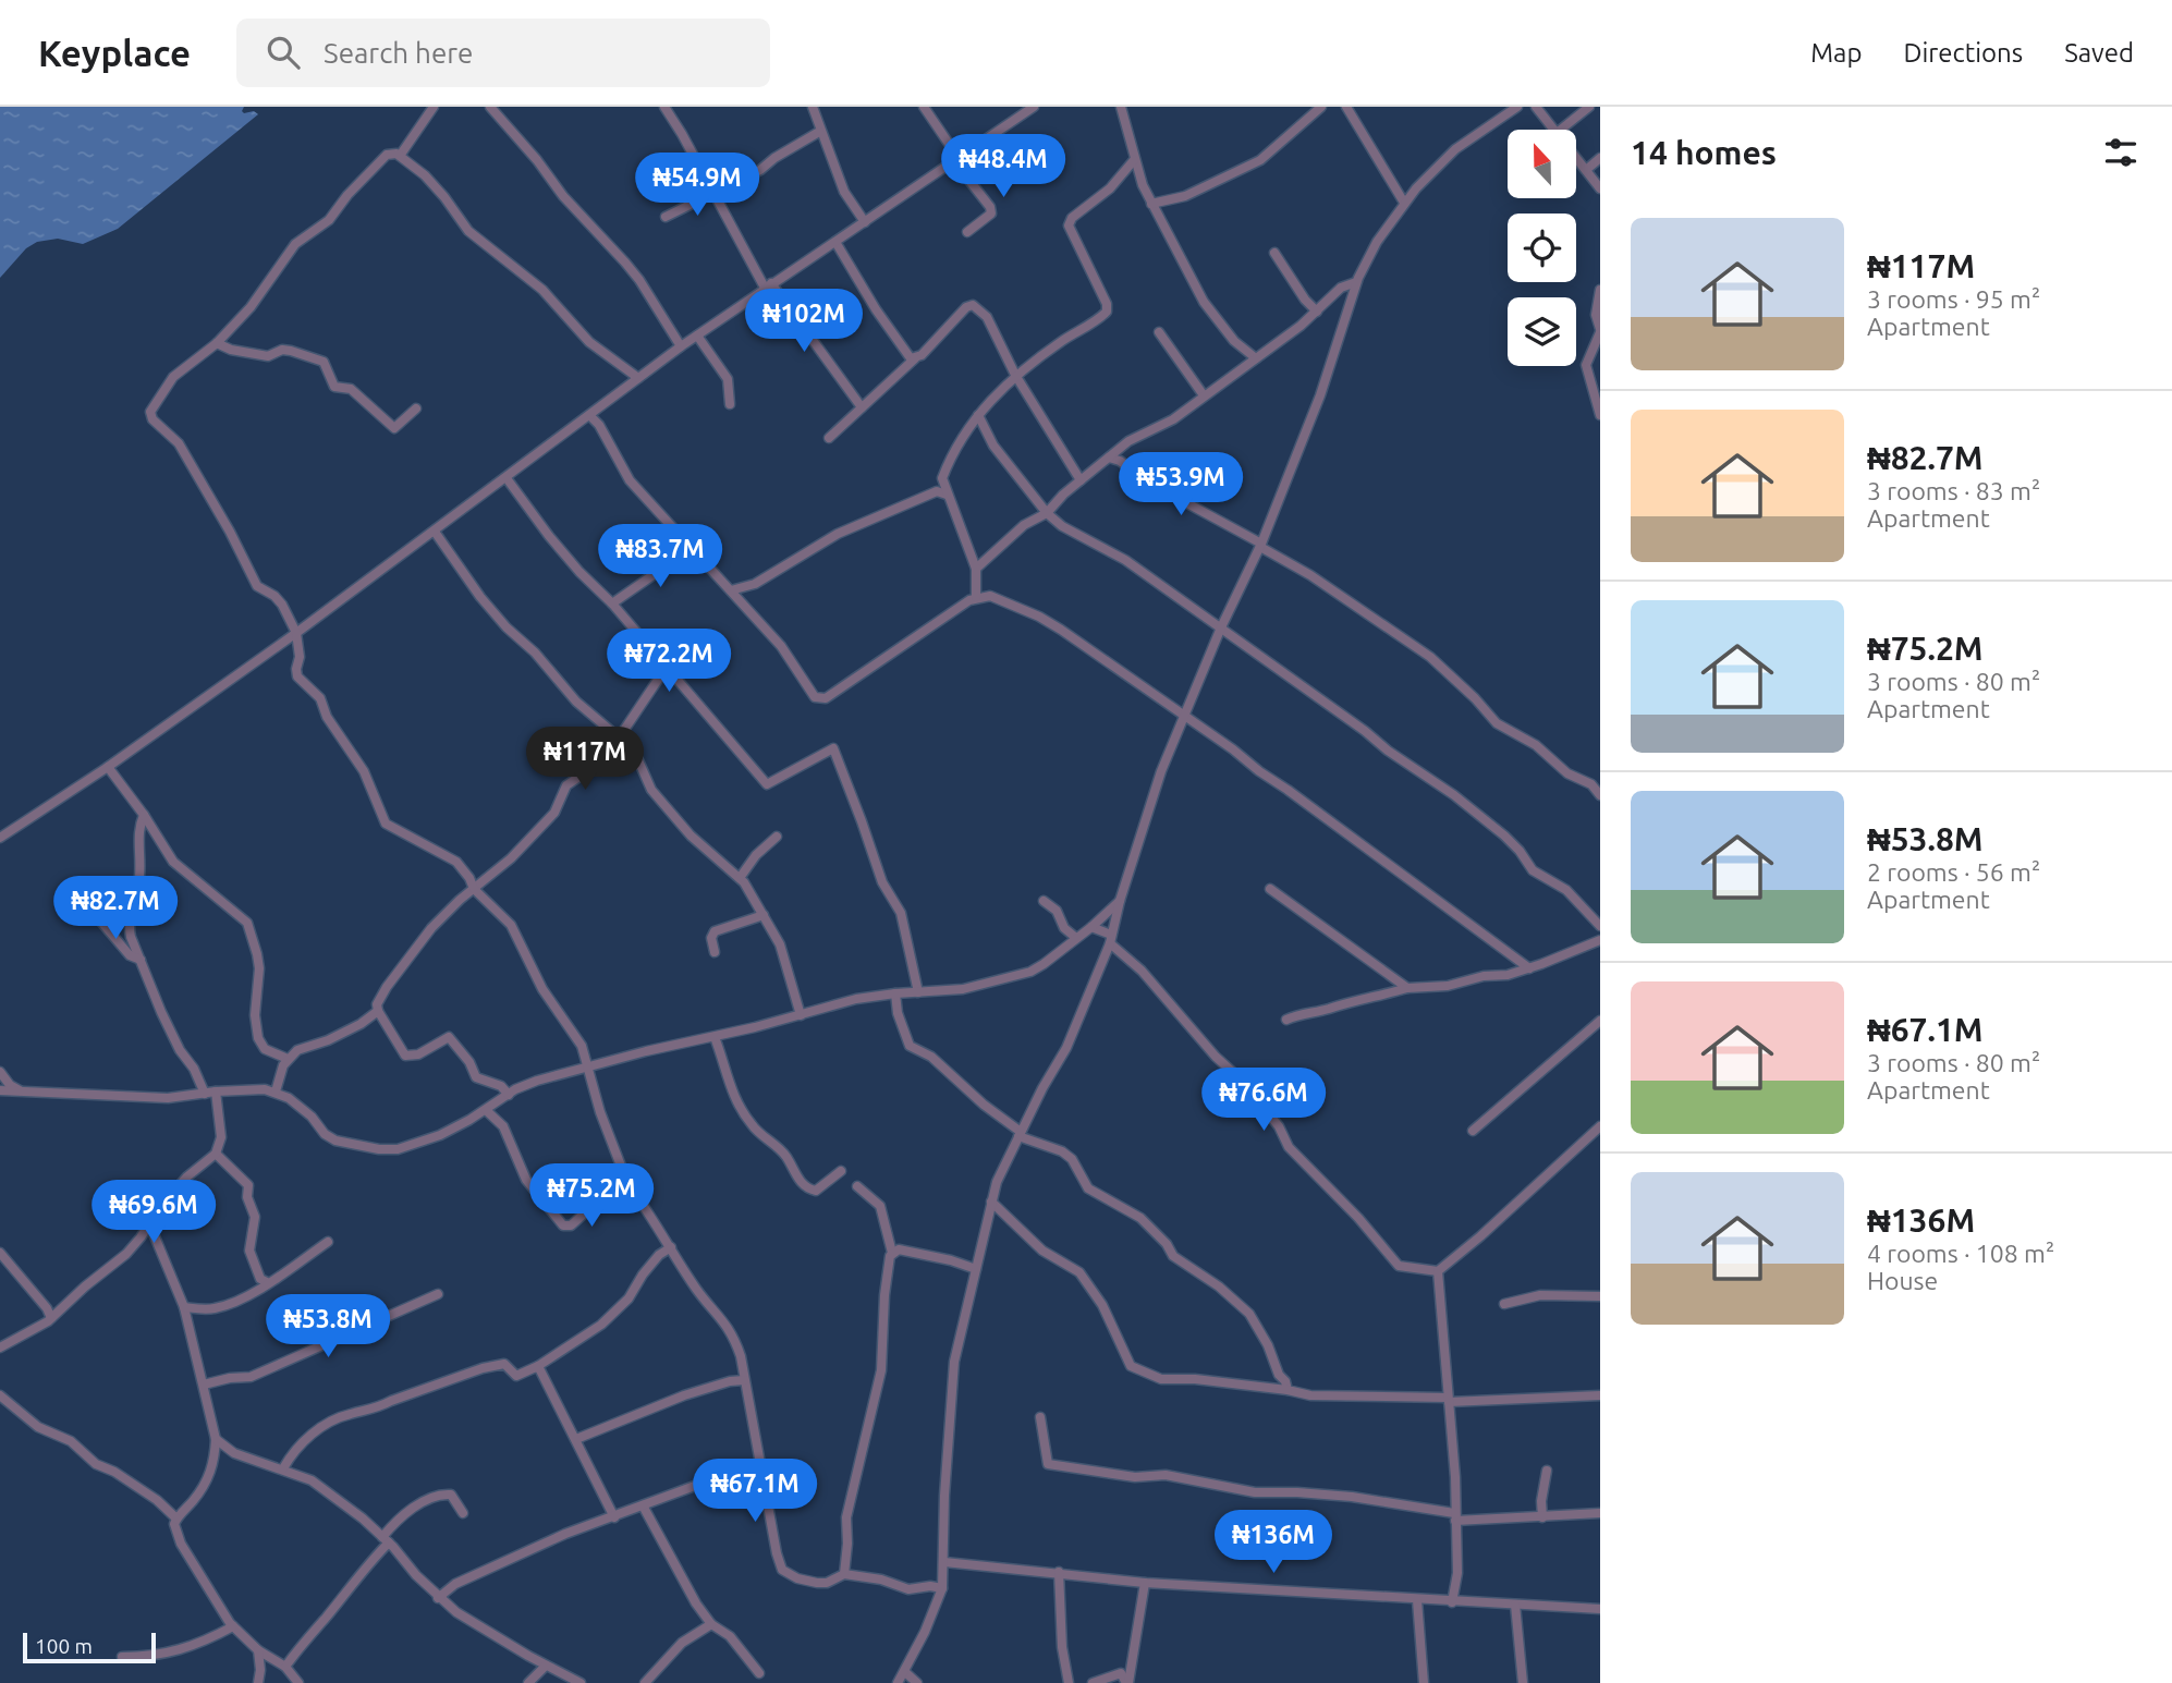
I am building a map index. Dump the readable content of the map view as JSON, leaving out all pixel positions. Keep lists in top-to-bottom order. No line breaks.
{"scale_bar":"100 m","north":"top","page":{"header":"Keyplace","search":"Search here","nav":["Map","Directions","Saved"],"heading":"14 homes","price":["₦48.4M","₦54.9M","₦102M","₦53.9M","₦83.7M","₦72.2M","₦117M","₦82.7M","₦76.6M","₦75.2M","₦69.6M","₦53.8M","₦67.1M","₦136M"],"list":[{"name":"₦117M","note":"3 rooms · 95 m² · Apartment"},{"name":"₦82.7M","note":"3 rooms · 83 m² · Apartment"},{"name":"₦75.2M","note":"3 rooms · 80 m² · Apartment"},{"name":"₦53.8M","note":"2 rooms · 56 m² · Apartment"},{"name":"₦67.1M","note":"3 rooms · 80 m² · Apartment"},{"name":"₦136M","note":"4 rooms · 108 m² · House"}],"scale":"100 m"}}
